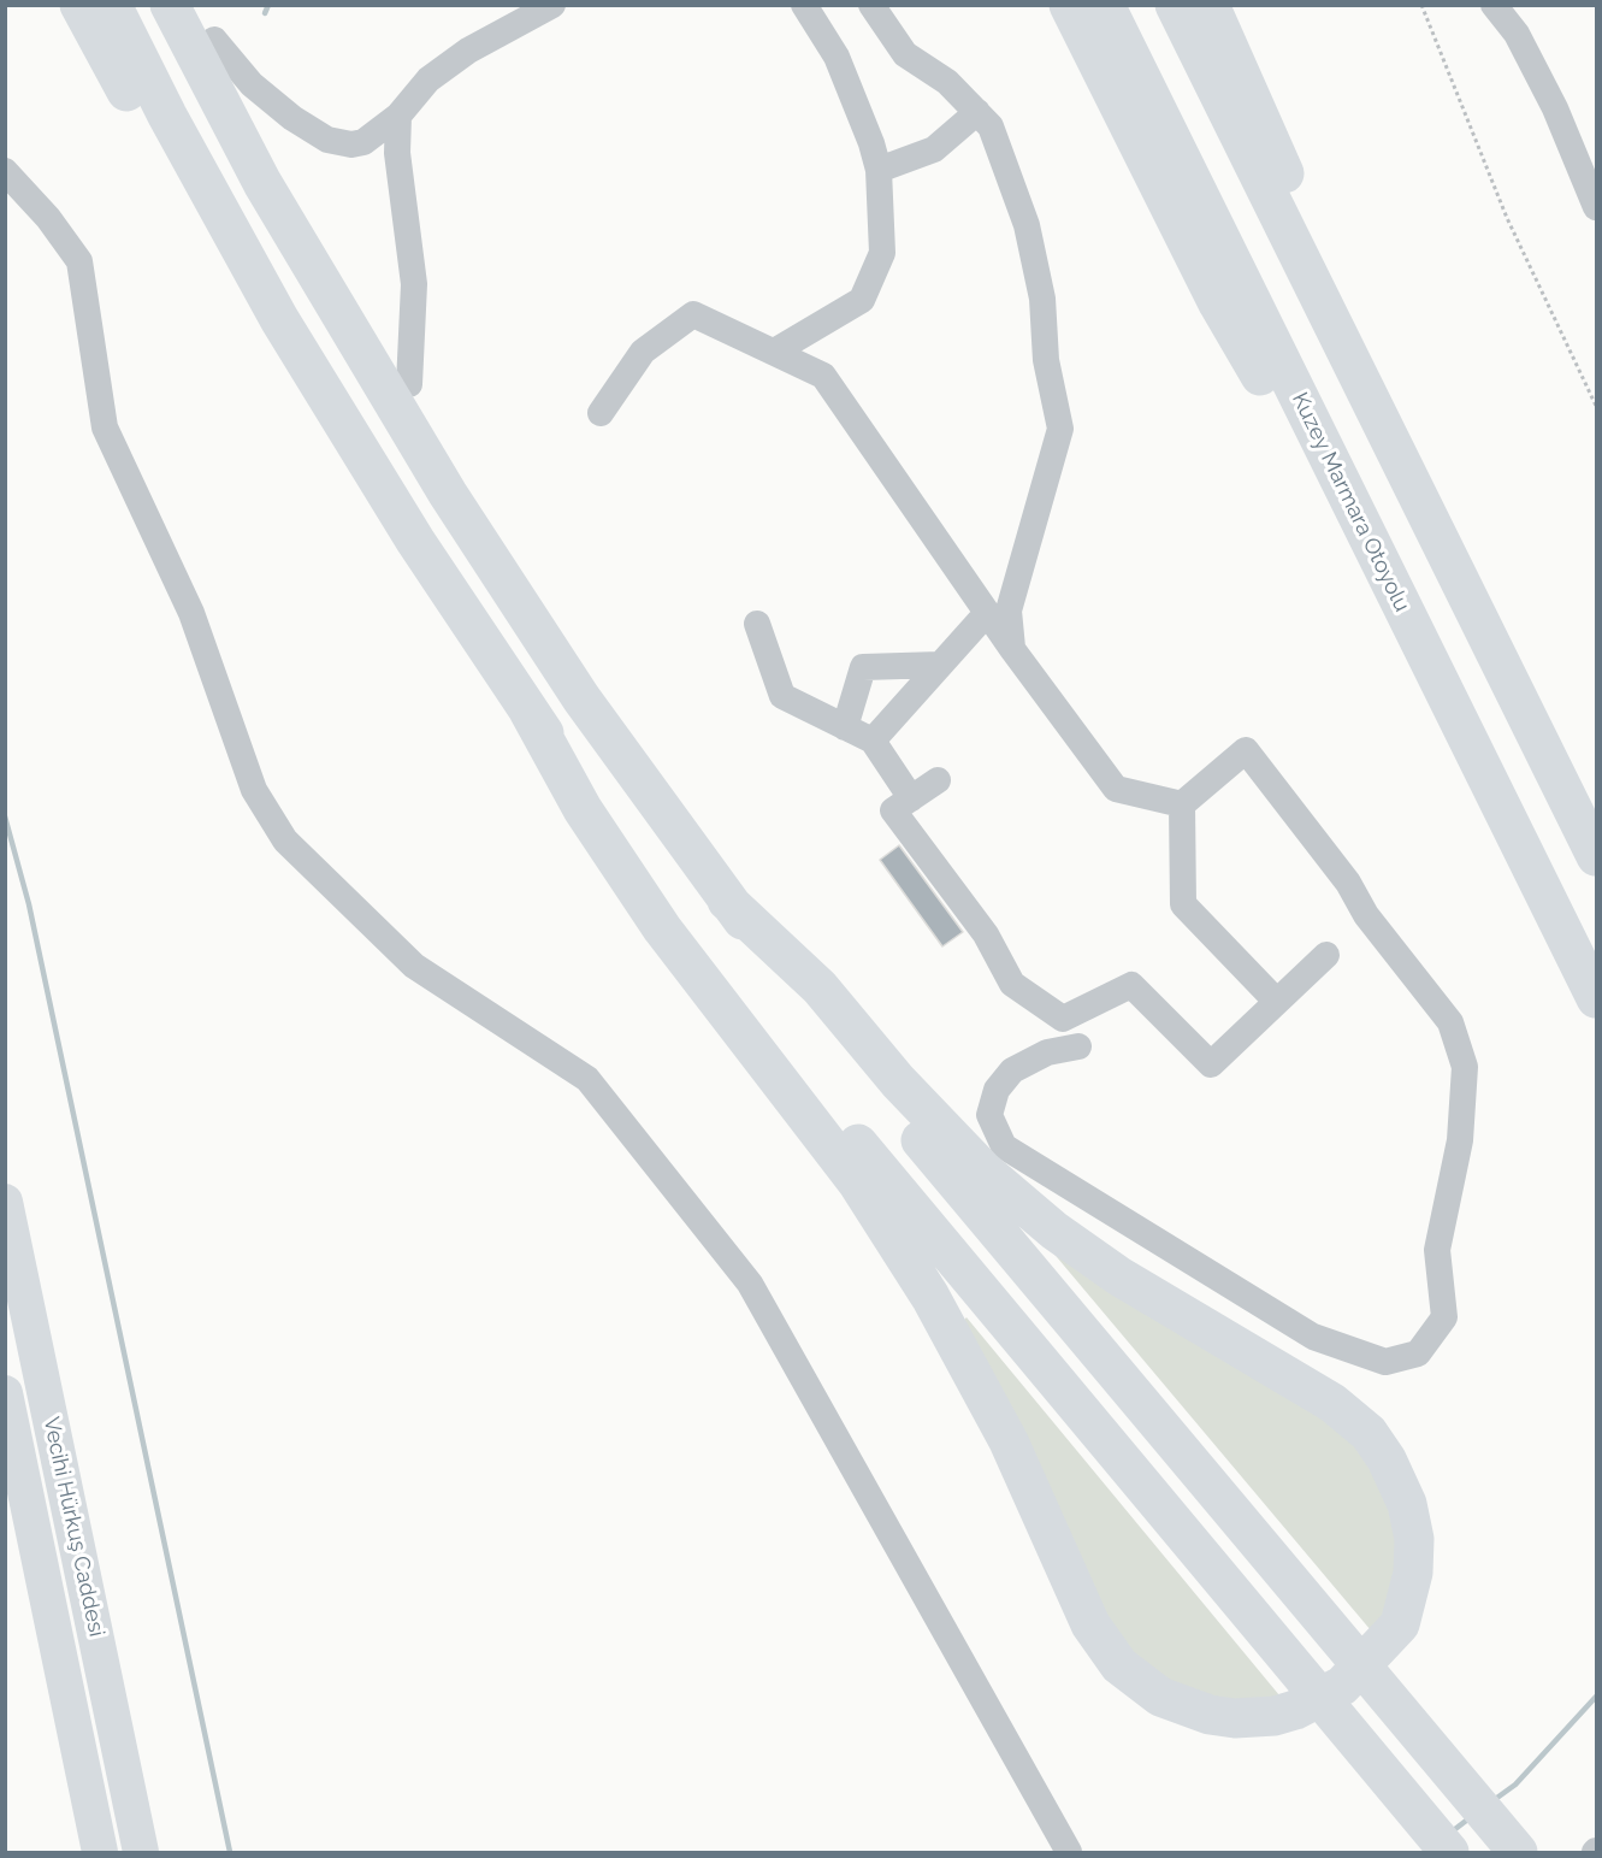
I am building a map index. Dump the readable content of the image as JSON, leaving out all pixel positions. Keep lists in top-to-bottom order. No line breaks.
{"streets":{"highway":["Kuzey Marmara Otoyolu"],"main road":["Vecihi Hürkuş Caddesi"]}}
